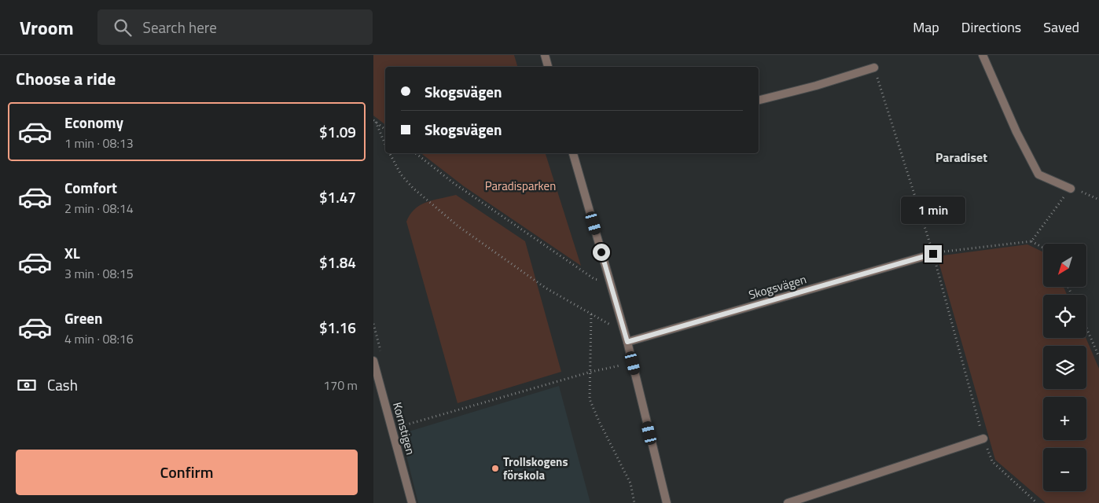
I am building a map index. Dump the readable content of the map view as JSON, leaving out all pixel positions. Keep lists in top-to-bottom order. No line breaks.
{"streets":{"street":["Skogsvägen","Kornstigen"]},"districts":["Paradiset"],"parks":["Paradisparken"],"places":["Trollskogens förskola"],"north":"bottom left","page":{"header":"Vroom","search":"Search here","nav":["Map","Directions","Saved"],"heading":"Choose a ride","banner":["Skogsvägen","Skogsvägen"],"list":[{"name":"Economy","note":"1 min · 08:13","value":"$1.09"},{"name":"Comfort","note":"2 min · 08:14","value":"$1.47"},{"name":"XL","note":"3 min · 08:15","value":"$1.84"},{"name":"Green","note":"4 min · 08:16","value":"$1.16"}],"bubble":"1 min","map_buttons":["+","−"],"pay":["Cash","170 m"],"buttons":"Confirm"}}
